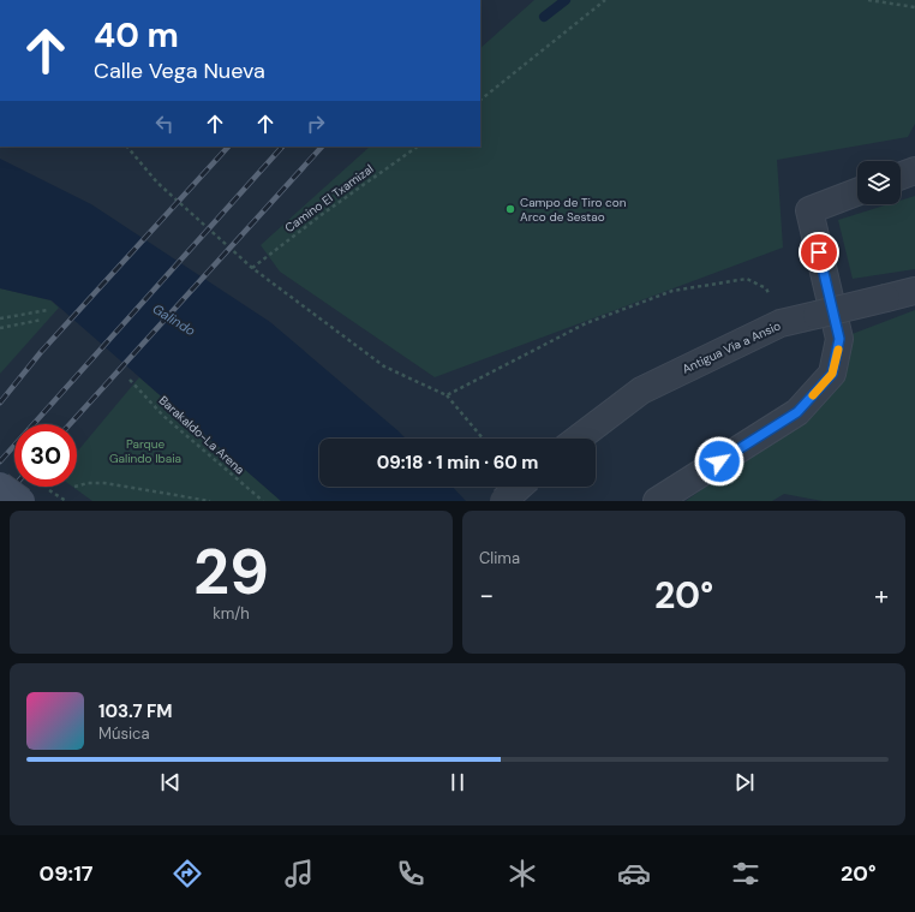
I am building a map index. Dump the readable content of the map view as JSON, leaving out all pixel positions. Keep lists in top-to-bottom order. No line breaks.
{"streets":{"street":["Antigua Vía a Ansio"],"path":["Camino El Txamizal","Barakaldo-La Arena"]},"water":["Galindo"],"parks":["Parque Galindo Ibaia"],"places":["Campo de Tiro con Arco de Sestao"],"page":{"turn":["40 m","Calle Vega Nueva"],"limit":"30","trip":"09:18 · 1 min · 60 m","tile":[["29","km/h"],"Clima"],"heat":["−","20°","+"],"song":["103.7 FM","Música"],"tabs":["09:17","20°"]}}
